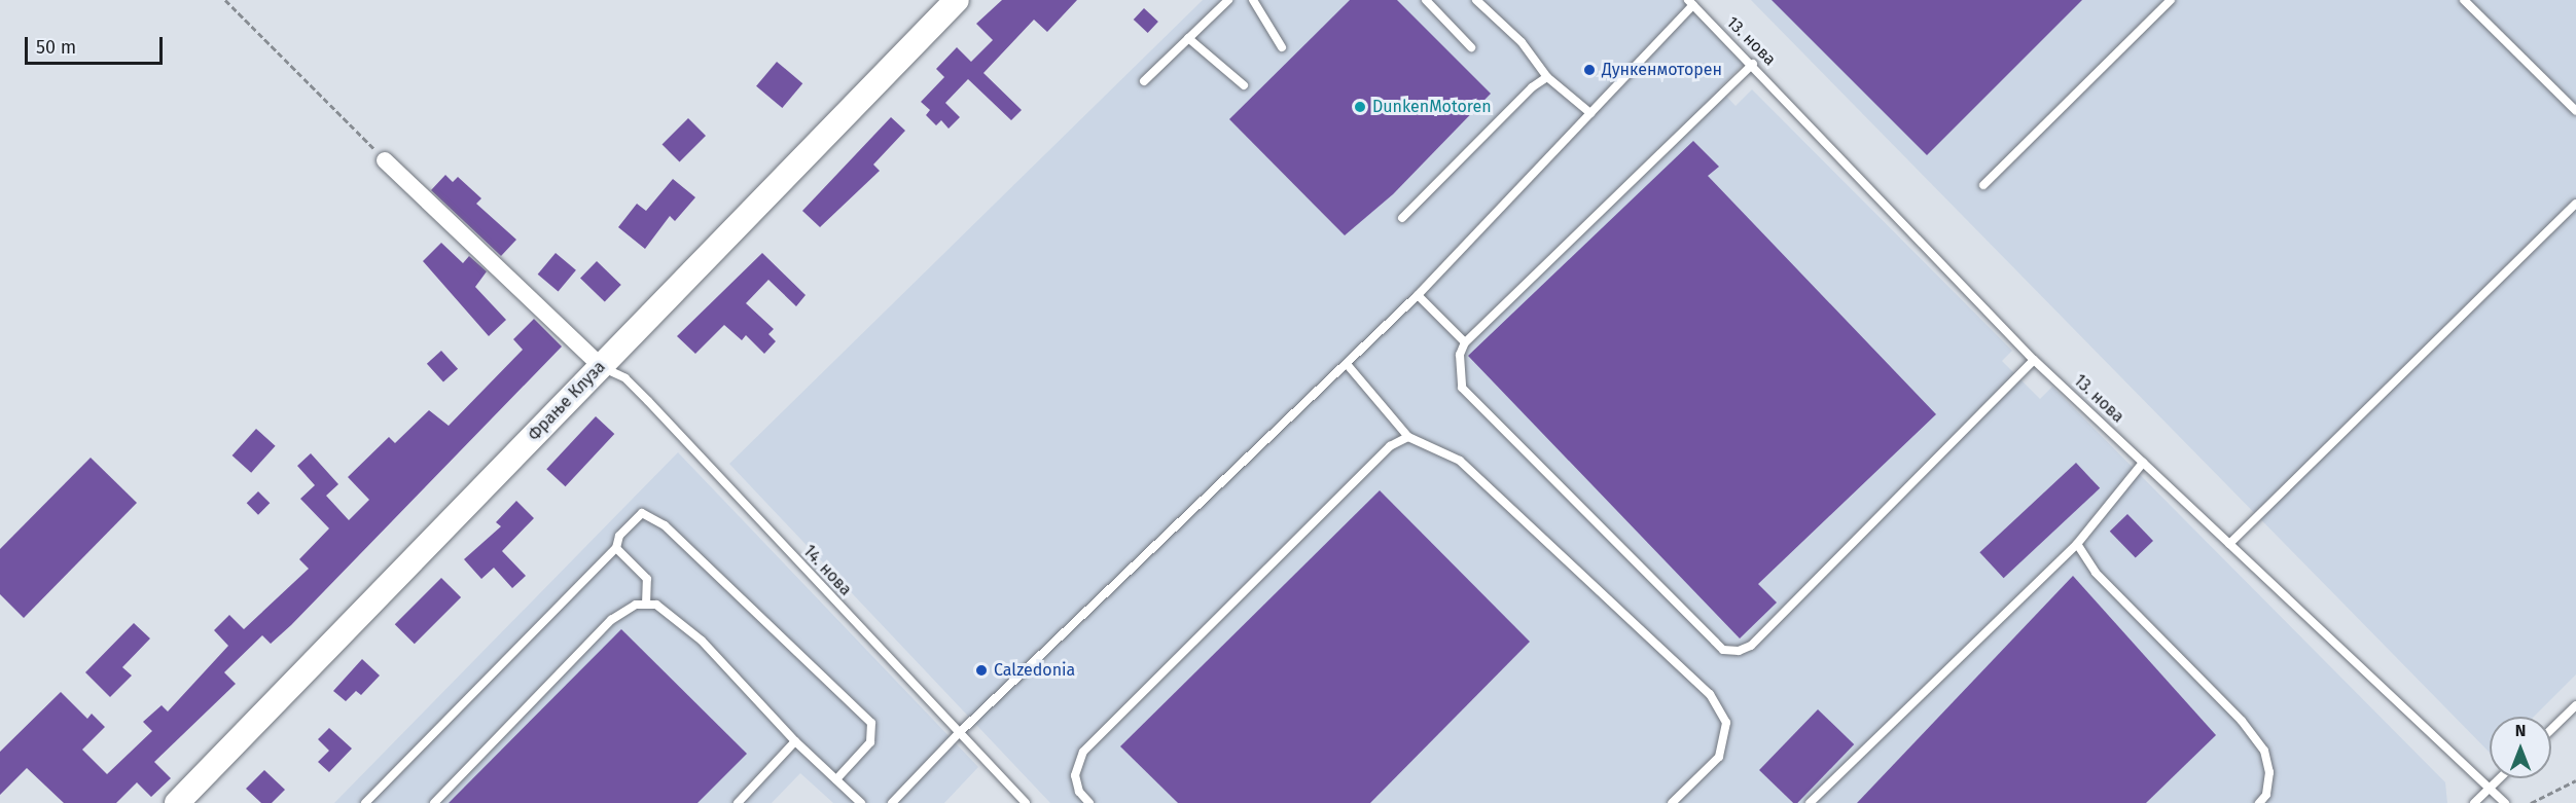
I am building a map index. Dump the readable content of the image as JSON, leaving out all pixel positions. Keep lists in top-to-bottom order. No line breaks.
{"streets":{"main road":["Фрање Клуза"],"lane":["13. нова","14. нова"]},"crossings":[["Фрање Клуза","14. нова"]],"places":["Дункенмоторен","DunkenMotoren","Calzedonia"],"scale_bar":"50 m","north":"top"}
